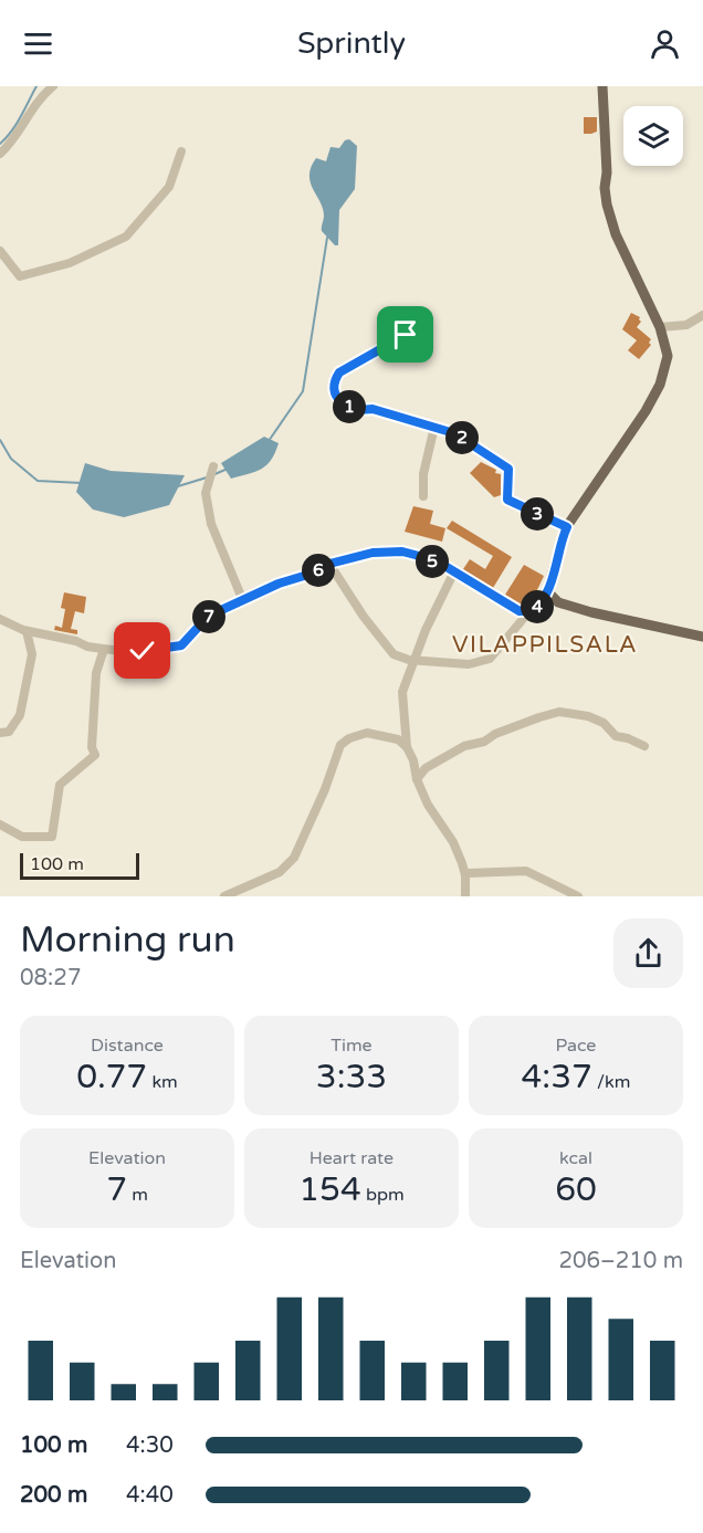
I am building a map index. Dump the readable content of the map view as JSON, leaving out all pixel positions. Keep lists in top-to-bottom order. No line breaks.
{"districts":["VILAPPILSALA"],"scale_bar":"100 m","page":{"header":"Sprintly","pins":["1","2","3","5","6","4","7"],"scale":"100 m","heading":["Morning run","08:27"],"stats":[["Distance","0.77 km"],["Time","3:33"],["Pace","4:37 /km"],["Elevation","7 m"],["Heart rate","154 bpm"],["kcal","60"]],"chart":["Elevation","206–210 m"],"list":[{"name":"100 m","note":"4:30"},{"name":"200 m","note":"4:40"}]}}
